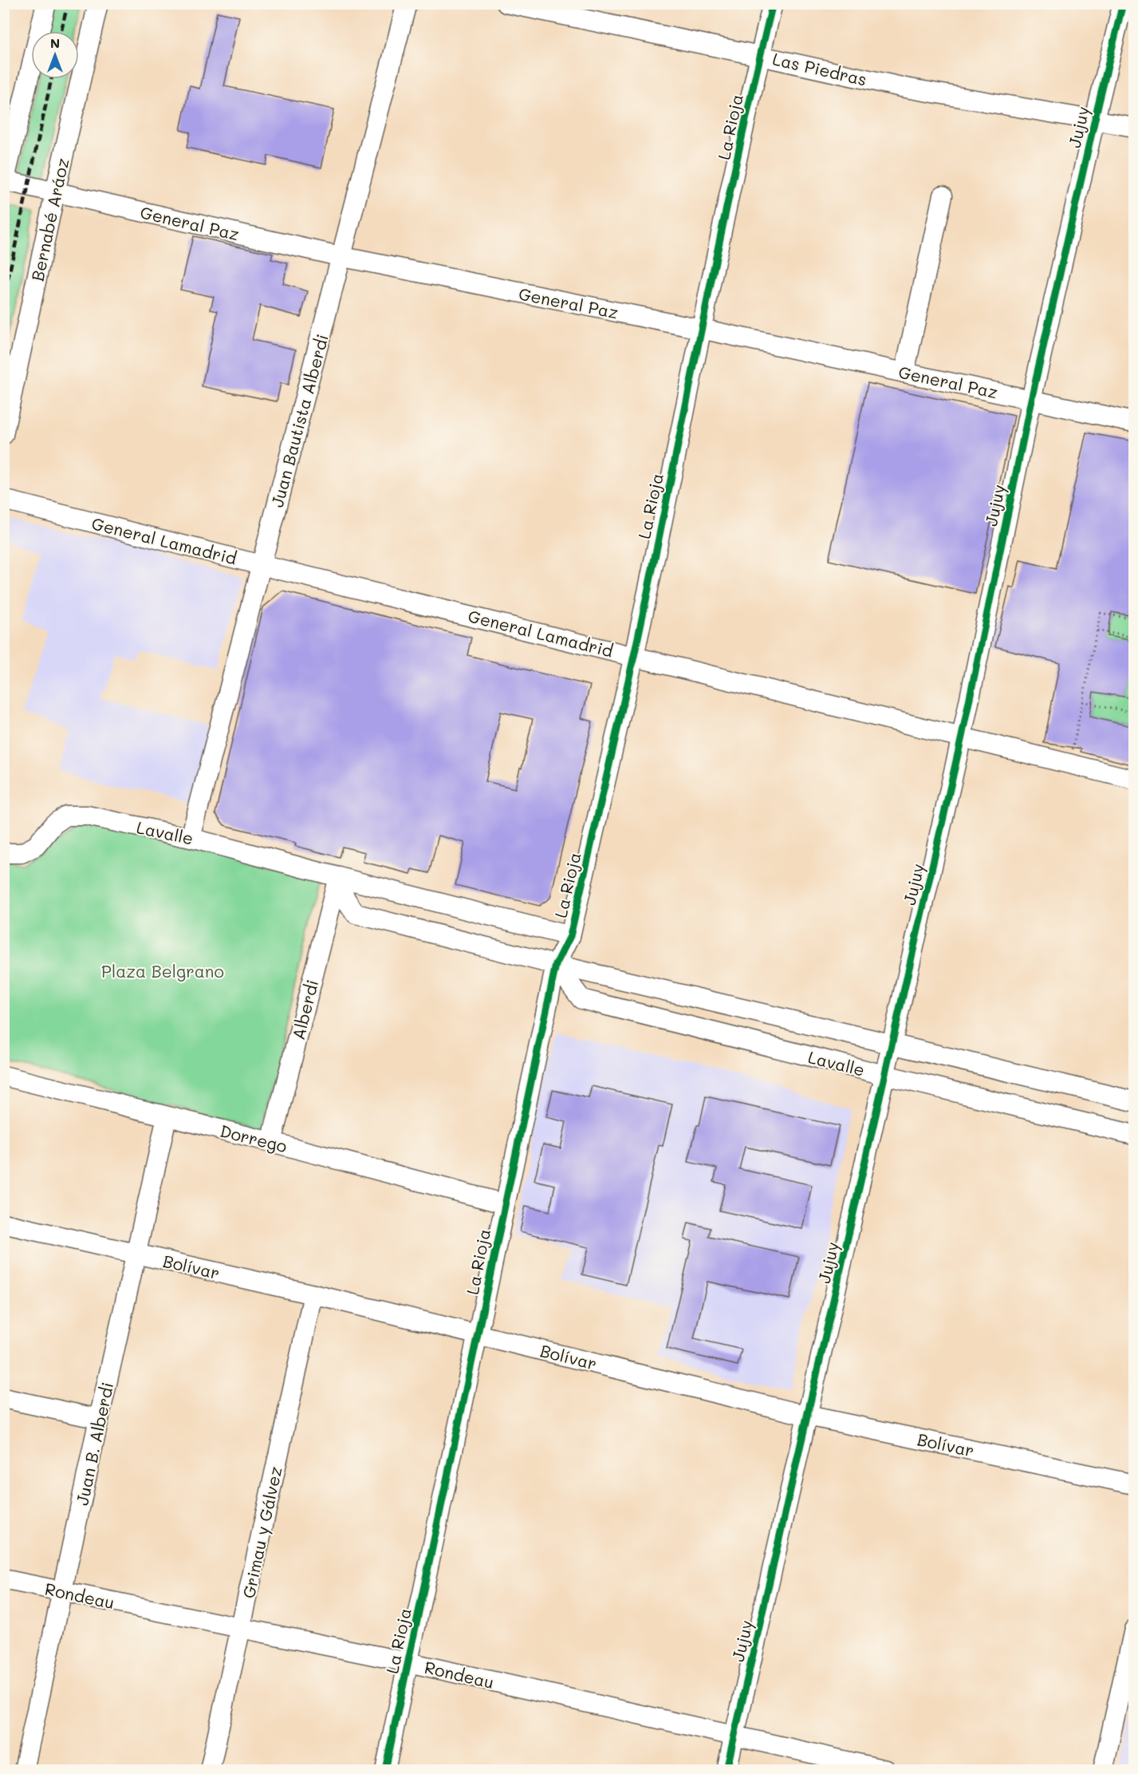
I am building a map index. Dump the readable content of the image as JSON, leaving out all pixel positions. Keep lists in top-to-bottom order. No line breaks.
{"streets":{"street":["Las Piedras","La Rioja","Jujuy","Bernabé Aráoz","General Paz","Juan Bautista Alberdi","General Lamadrid","Lavalle","Alberdi","Dorrego","Bolívar","Juan B. Alberdi","Grimau y Gálvez","Rondeau"]},"crossings":[["Las Piedras","La Rioja"],["Las Piedras","Jujuy"],["La Rioja","General Paz"],["La Rioja","General Lamadrid"],["La Rioja","Lavalle"],["La Rioja","Dorrego"],["La Rioja","Bolívar"],["La Rioja","Rondeau"],["Jujuy","General Paz"],["Jujuy","General Lamadrid"],["Jujuy","Lavalle"],["Jujuy","Bolívar"],["Jujuy","Rondeau"],["Bernabé Aráoz","General Paz"],["General Paz","Juan Bautista Alberdi"],["Juan Bautista Alberdi","General Lamadrid"],["Juan Bautista Alberdi","Lavalle"],["Lavalle","Alberdi"],["Alberdi","Dorrego"],["Dorrego","Juan B. Alberdi"],["Bolívar","Juan B. Alberdi"],["Bolívar","Grimau y Gálvez"],["Juan B. Alberdi","Rondeau"],["Grimau y Gálvez","Rondeau"]],"parks":["Plaza Belgrano"],"north":"top"}
